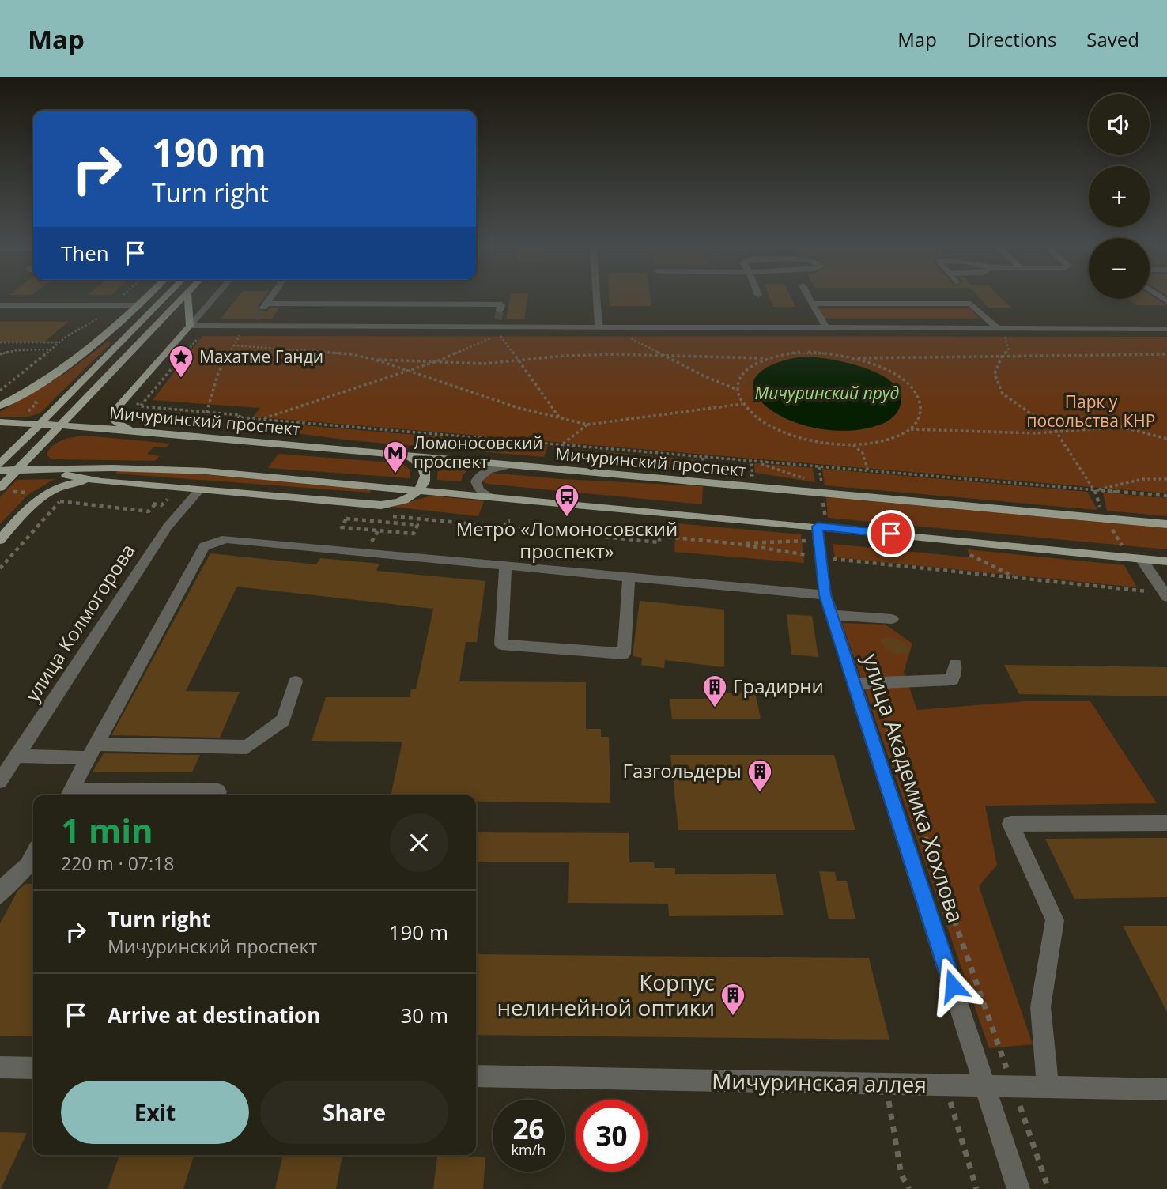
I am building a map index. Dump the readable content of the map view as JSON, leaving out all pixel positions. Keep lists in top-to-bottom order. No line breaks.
{"streets":{"main road":["Мичуринский проспект"],"street":["улица Колмогорова","улица Академика Хохлова","Мичуринская аллея"]},"crossings":[["улица Академика Хохлова","Мичуринская аллея"]],"water":["Мичуринский пруд"],"parks":["Парк у посольства КНР"],"places":{"place":["Махатме Ганди"],"metro station":["Ломоносовский проспект"],"bus stop":["Метро «Ломоносовский проспект»"],"building":["Градирни","Газгольдеры","Корпус нелинейной оптики"]},"page":{"header":"Map","nav":["Map","Directions","Saved"],"map_buttons":["+","−"],"turn":["190 m","Turn right"],"then":"Then","heading":["1 min","220 m · 07:18"],"list":[{"name":"Turn right","note":"Мичуринский проспект","value":"190 m"},{"name":"Arrive at destination","value":"30 m"}],"buttons":["Exit","Share"],"speed":"26 km/h","limit":"30"}}
